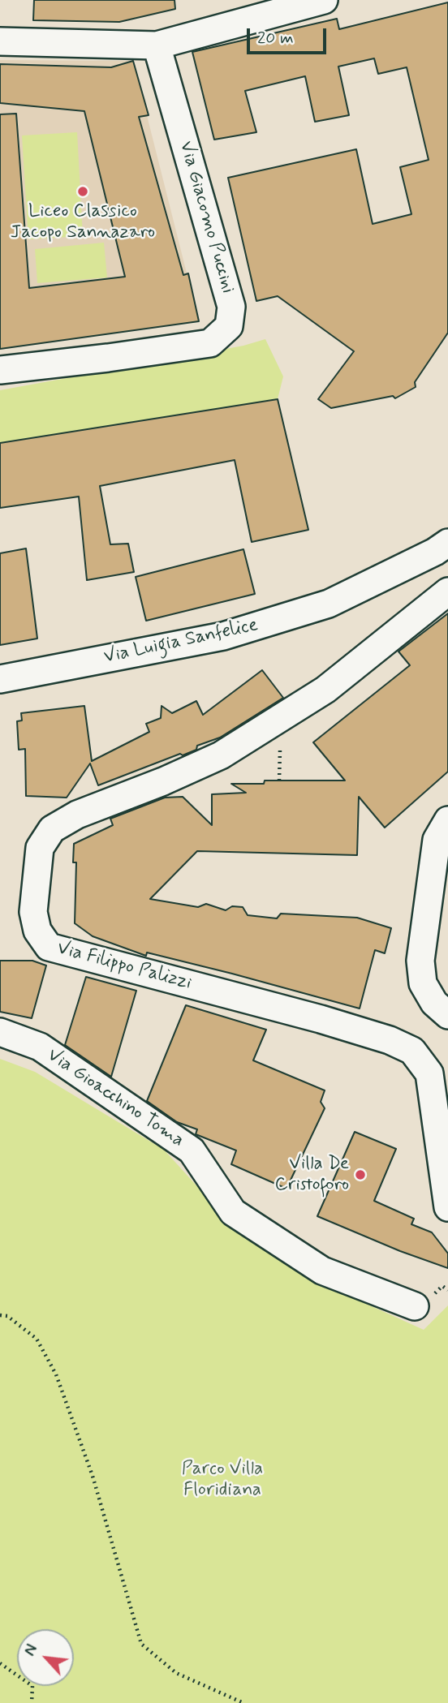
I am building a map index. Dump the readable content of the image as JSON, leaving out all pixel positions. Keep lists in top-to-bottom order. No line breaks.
{"streets":{"street":["Via Giacomo Puccini","Via Luigia Sanfelice","Via Filippo Palizzi","Via Gioacchino Toma"]},"parks":["Parco Villa Floridiana"],"places":["Liceo Classico Jacopo Sannazaro","Villa De Cristoforo"],"scale_bar":"20 m","north":"top left"}
